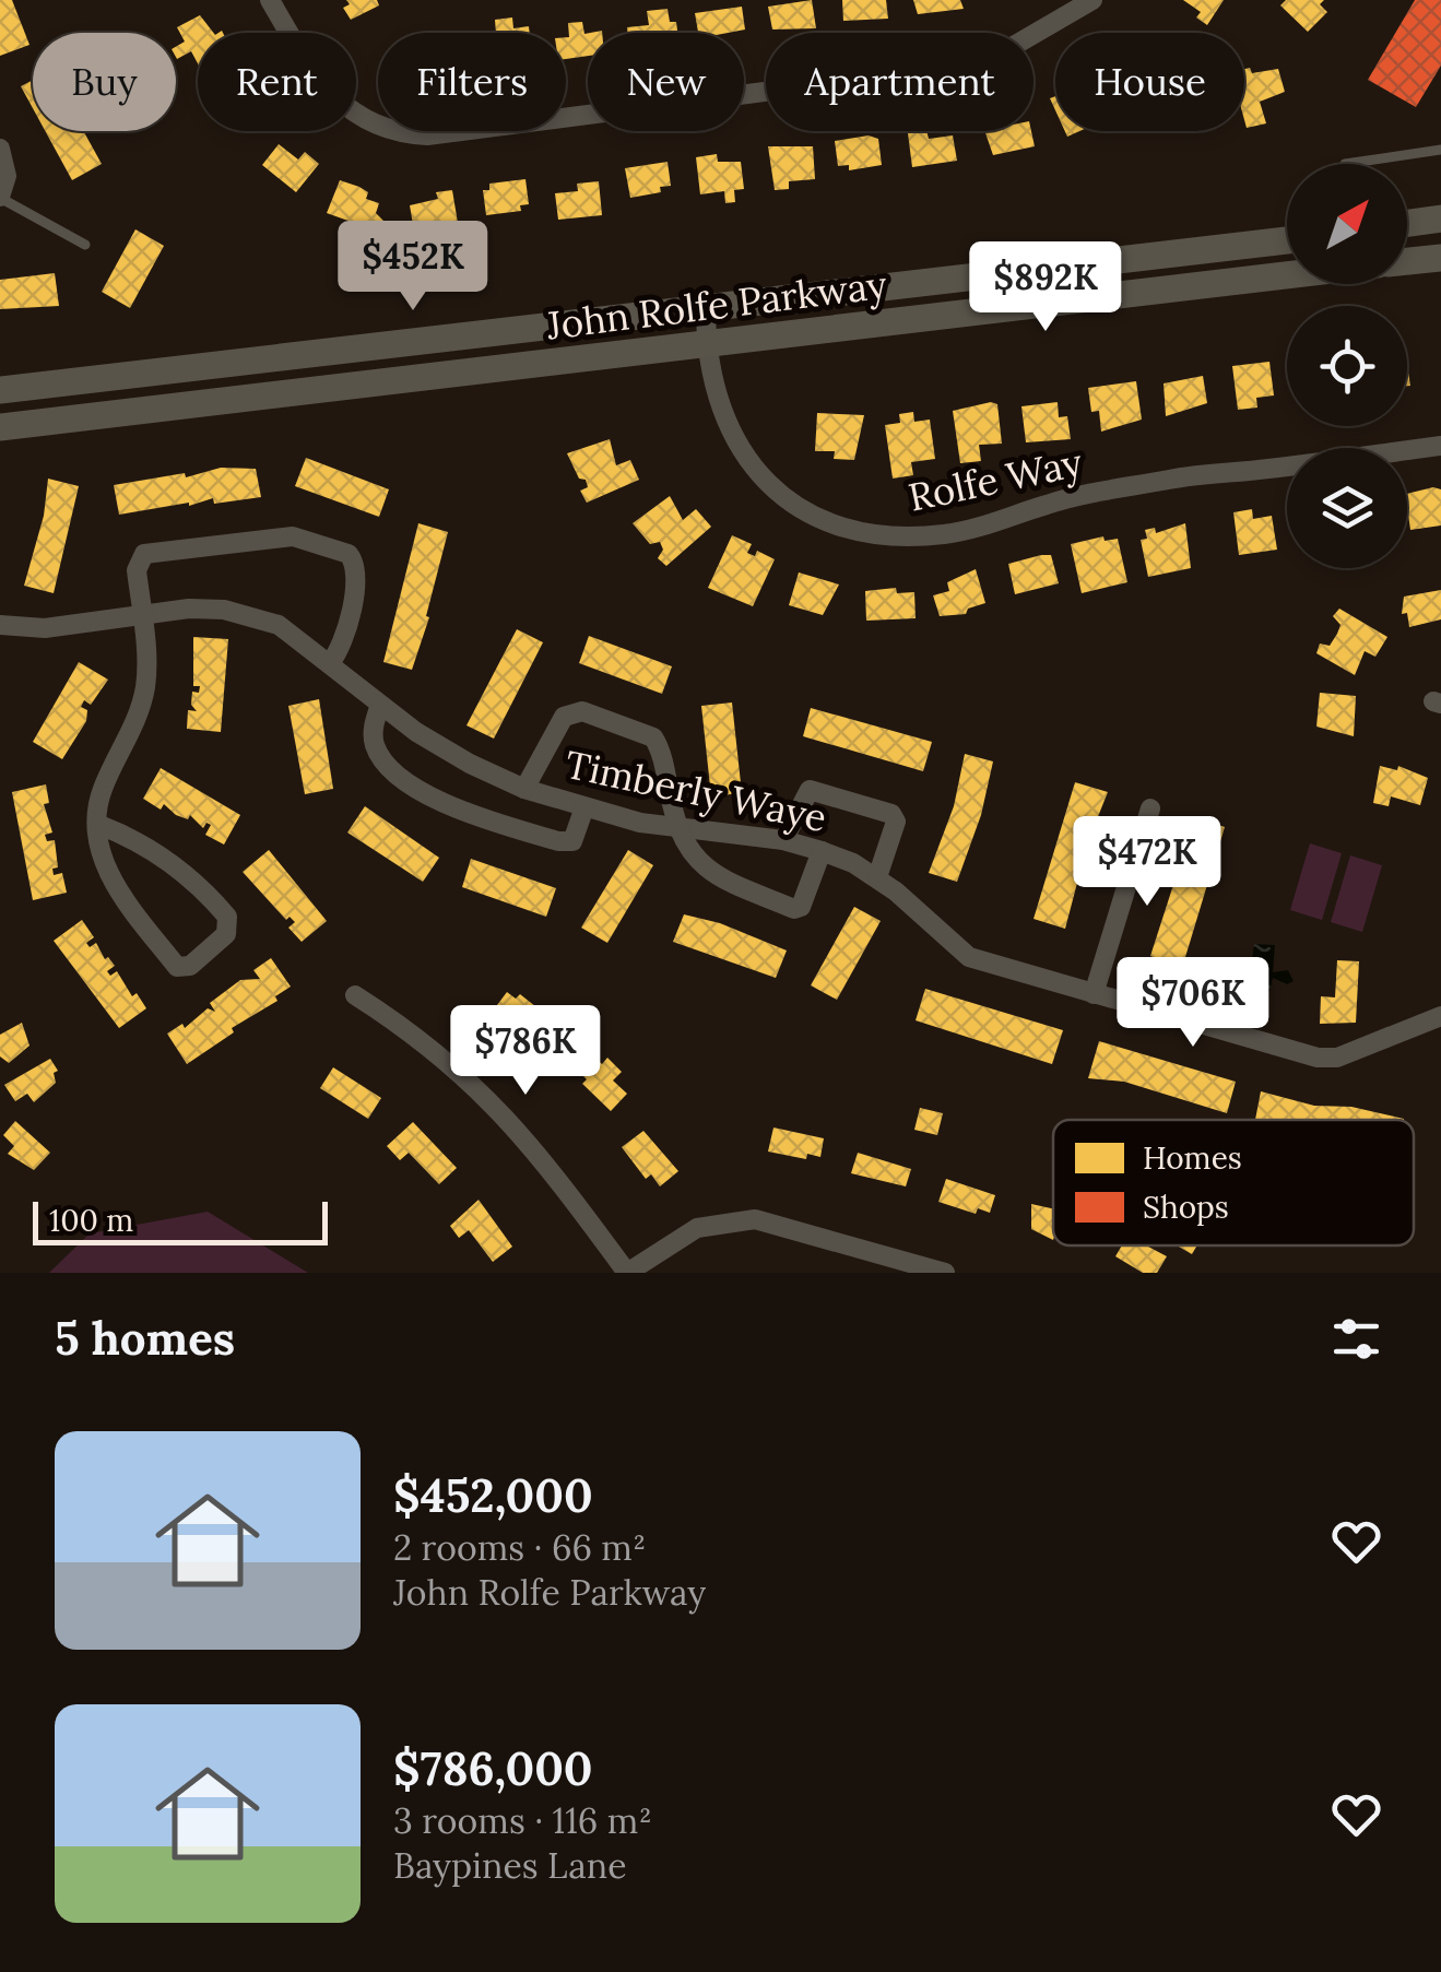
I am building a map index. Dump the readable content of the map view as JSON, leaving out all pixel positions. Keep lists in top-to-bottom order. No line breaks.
{"streets":{"main road":["John Rolfe Parkway"],"street":["Rolfe Way","Timberly Waye"]},"crossings":[["John Rolfe Parkway","Rolfe Way"]],"legend":["Homes","Shops"],"scale_bar":"100 m","north":"top right","page":{"chip":["Buy","Rent","Filters","New","Apartment","House"],"price":["$452K","$892K","$472K","$706K","$786K"],"scale":"100 m","heading":"5 homes","list":[{"name":"$452,000","note":"2 rooms · 66 m² · John Rolfe Parkway"},{"name":"$786,000","note":"3 rooms · 116 m² · Baypines Lane"}]}}
